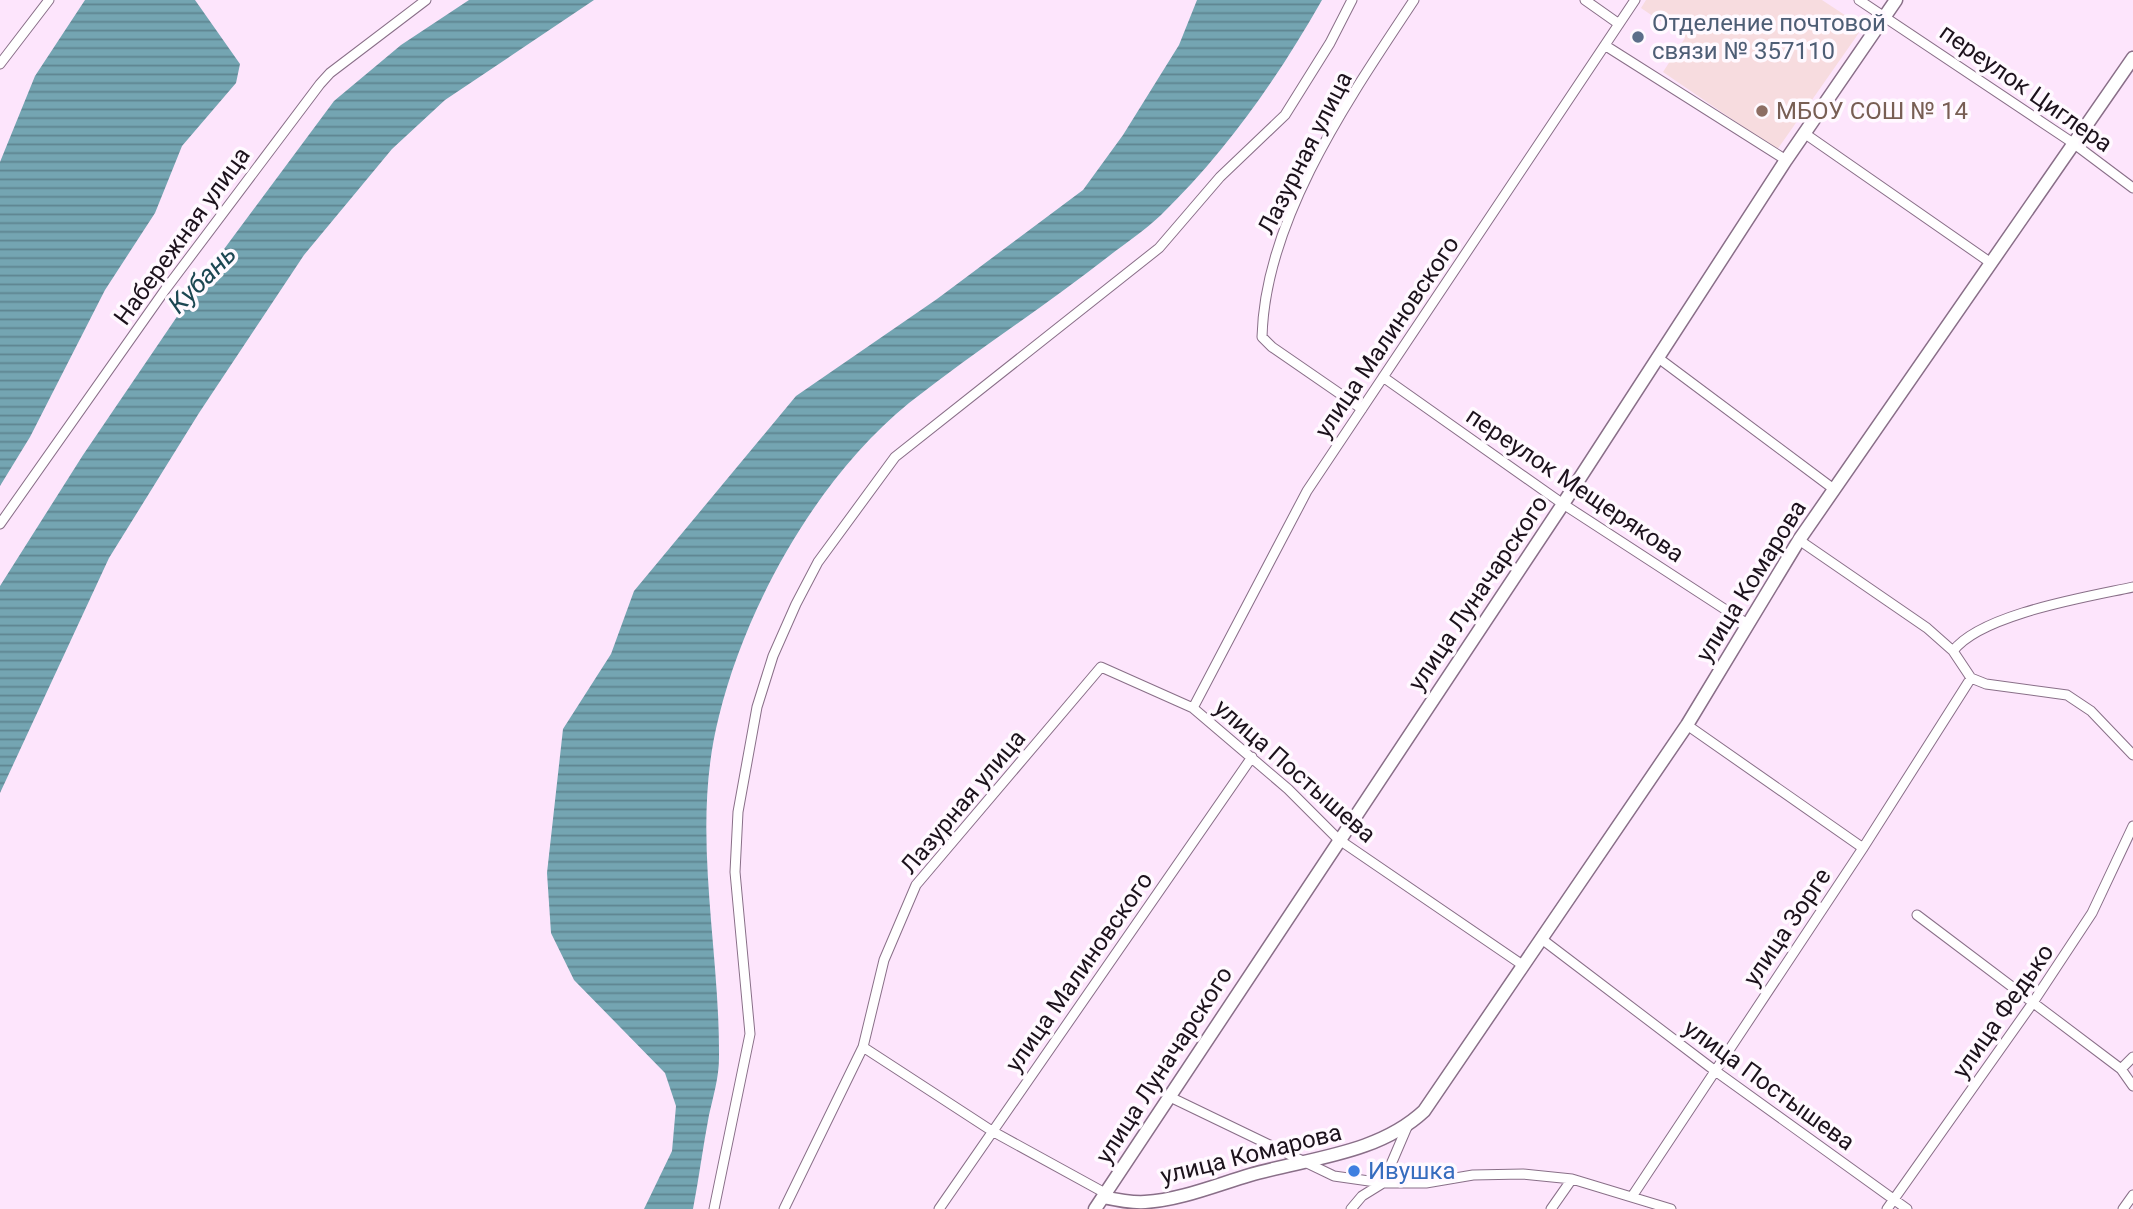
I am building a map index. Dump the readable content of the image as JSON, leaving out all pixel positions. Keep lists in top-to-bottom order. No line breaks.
{"streets":{"street":["переулок Циглера","Лазурная улица","Набережная улица","улица Малиновского","переулок Мещерякова","улица Комарова","улица Луначарского","улица Постышева","улица Зорге","улица Федько"]},"crossings":[["переулок Циглера","улица Комарова"],["переулок Циглера","улица Луначарского"],["Лазурная улица","улица Малиновского"],["Лазурная улица","улица Постышева"],["улица Малиновского","переулок Мещерякова"],["улица Малиновского","улица Постышева"],["переулок Мещерякова","улица Комарова"],["переулок Мещерякова","улица Луначарского"],["улица Комарова","улица Луначарского"],["улица Комарова","улица Постышева"],["улица Луначарского","улица Постышева"],["улица Постышева","улица Зорге"],["улица Постышева","улица Федько"]],"water":["Кубань"],"places":["Отделение почтовой связи № 357110","МБОУ СОШ № 14","Ивушка"]}
